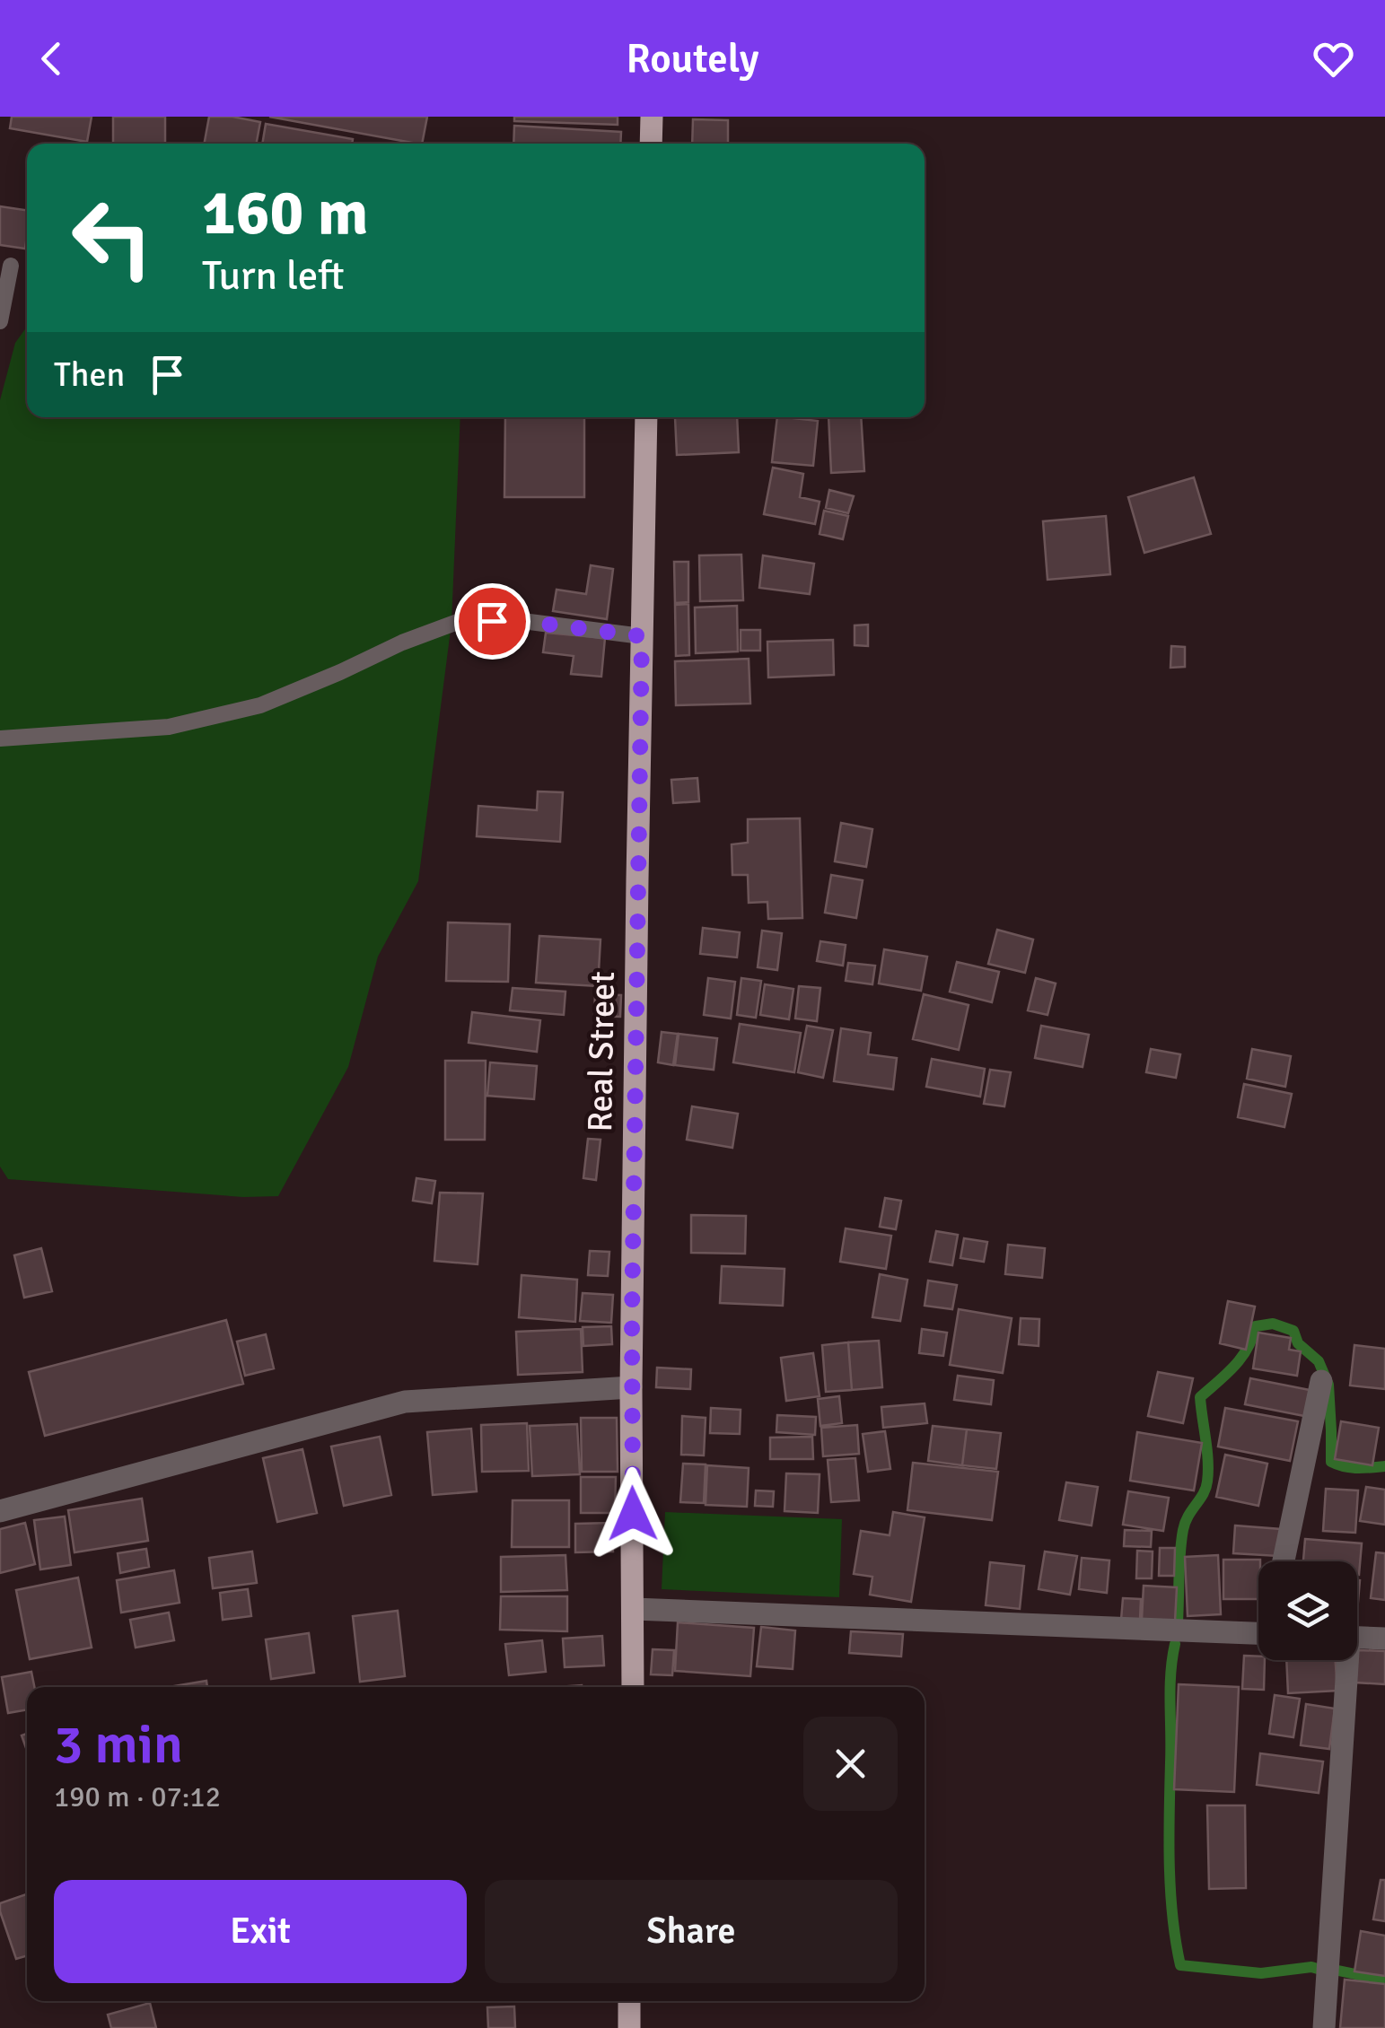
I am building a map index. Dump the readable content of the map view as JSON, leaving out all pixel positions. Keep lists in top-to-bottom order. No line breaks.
{"streets":{"main road":["Real Street"]},"page":{"header":"Routely","turn":["160 m","Turn left"],"then":"Then","heading":["3 min","190 m · 07:12"],"buttons":["Exit","Share"]}}
